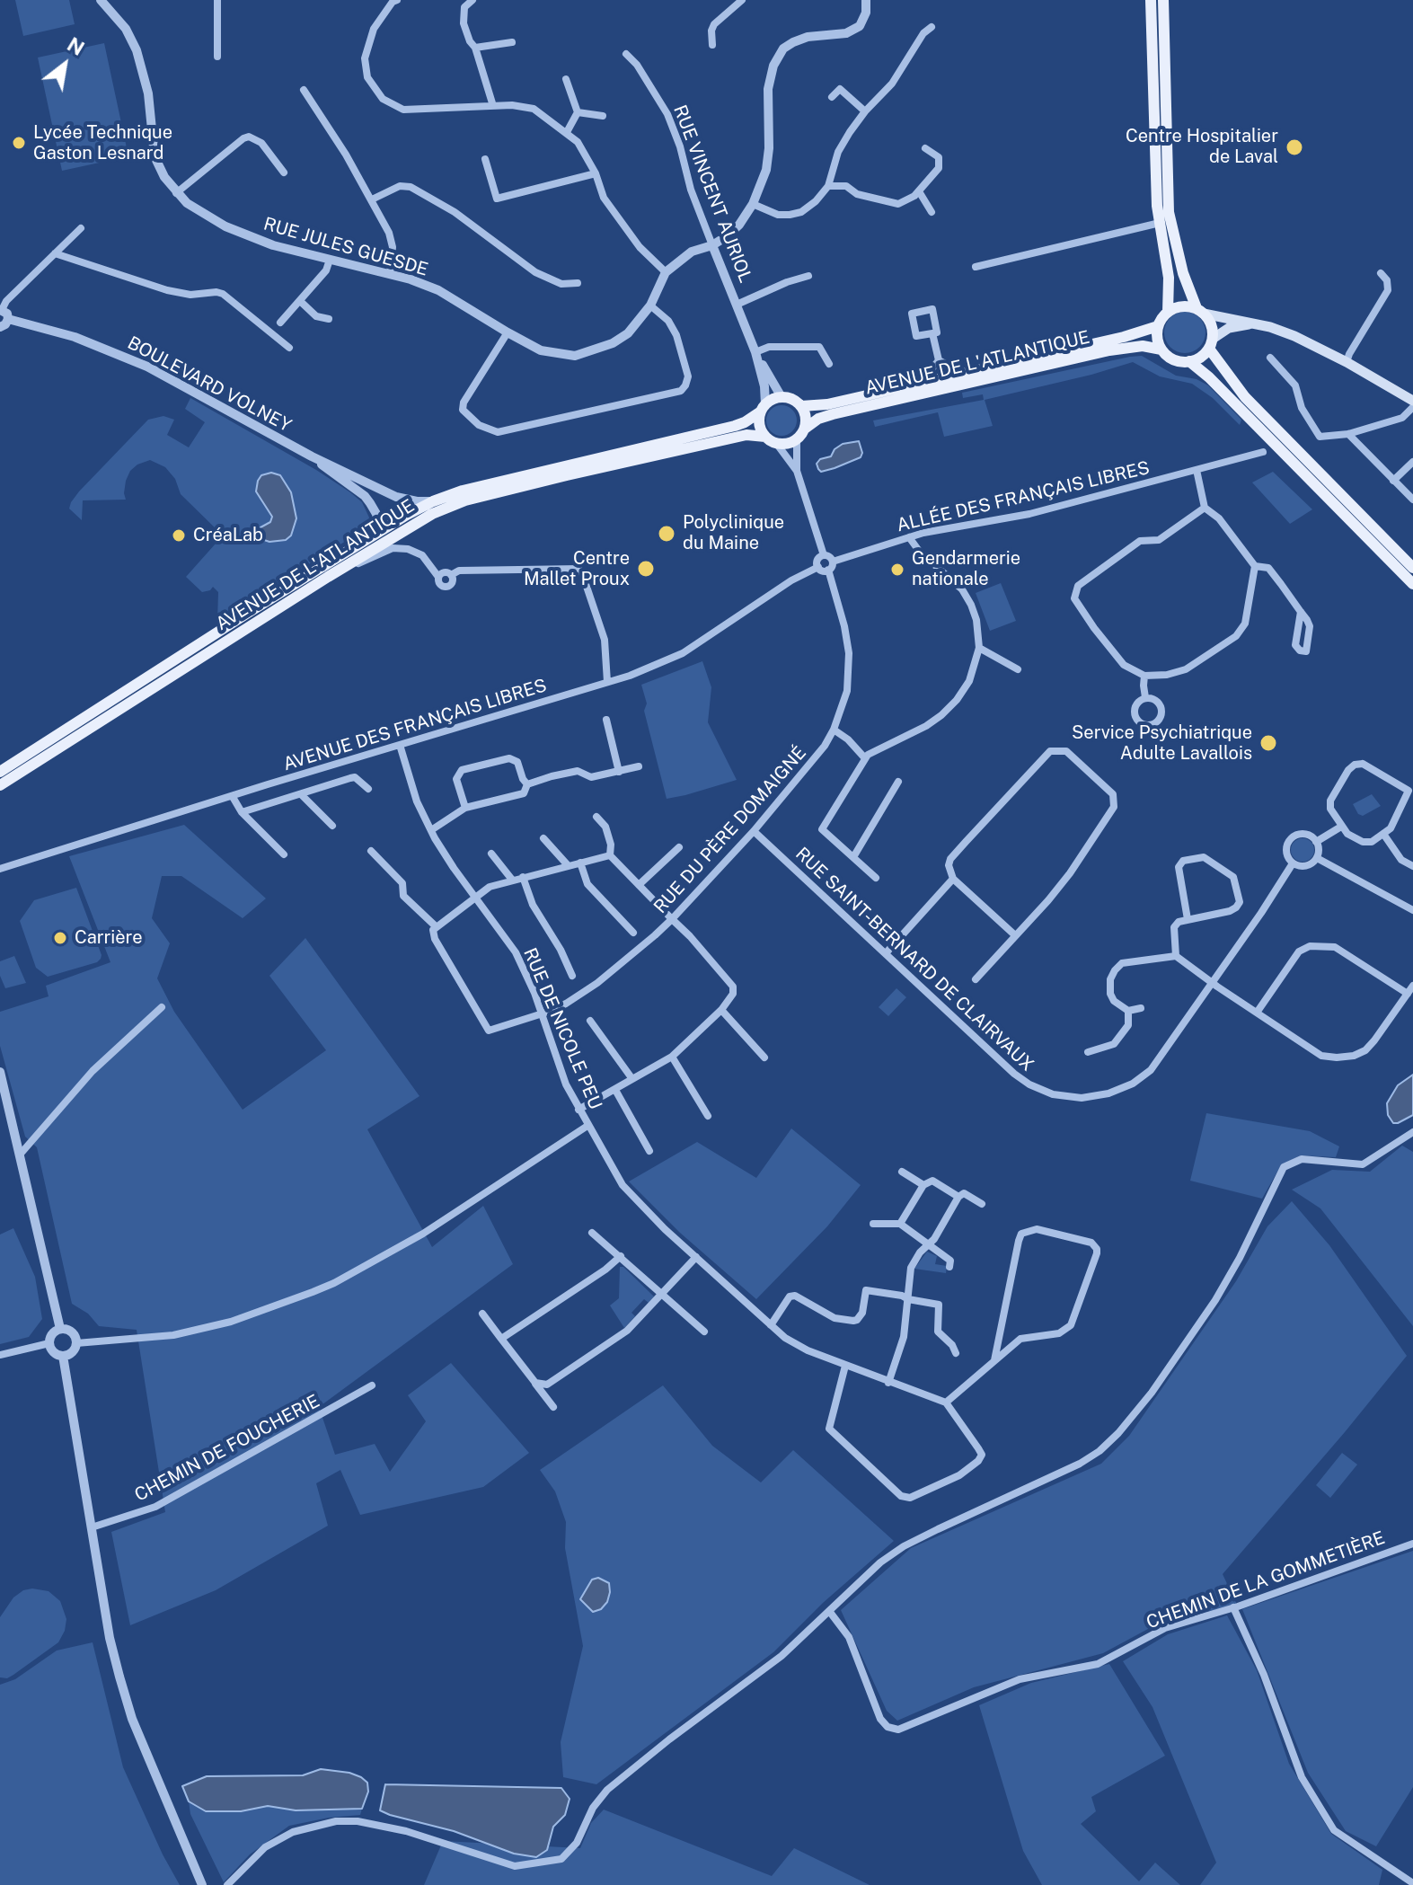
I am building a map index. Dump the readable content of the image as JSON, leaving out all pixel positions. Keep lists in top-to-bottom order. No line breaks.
{"streets":{"main road":["AVENUE DE L'ATLANTIQUE"],"street":["RUE VINCENT AURIOL","RUE JULES GUESDE","BOULEVARD VOLNEY","ALLÉE DES FRANÇAIS LIBRES","AVENUE DES FRANÇAIS LIBRES","RUE DU PÈRE DOMAIGNÉ","RUE SAINT-BERNARD DE CLAIRVAUX","RUE DE NICOLE PEU","CHEMIN DE FOUCHERIE","CHEMIN DE LA GOMMETIÈRE"]},"crossings":[["RUE VINCENT AURIOL","RUE JULES GUESDE"],["RUE VINCENT AURIOL","AVENUE DE L'ATLANTIQUE"],["AVENUE DE L'ATLANTIQUE","BOULEVARD VOLNEY"],["ALLÉE DES FRANÇAIS LIBRES","AVENUE DES FRANÇAIS LIBRES"],["ALLÉE DES FRANÇAIS LIBRES","RUE DU PÈRE DOMAIGNÉ"],["AVENUE DES FRANÇAIS LIBRES","RUE DU PÈRE DOMAIGNÉ"],["AVENUE DES FRANÇAIS LIBRES","RUE DE NICOLE PEU"],["RUE DU PÈRE DOMAIGNÉ","RUE SAINT-BERNARD DE CLAIRVAUX"],["RUE DU PÈRE DOMAIGNÉ","RUE DE NICOLE PEU"]],"places":["Lycée Technique Gaston Lesnard","Centre Hospitalier de Laval","Polyclinique du Maine","CréaLab","Centre Mallet Proux","Gendarmerie nationale","Service Psychiatrique Adulte Lavallois","Carrière"],"north":"top right"}
